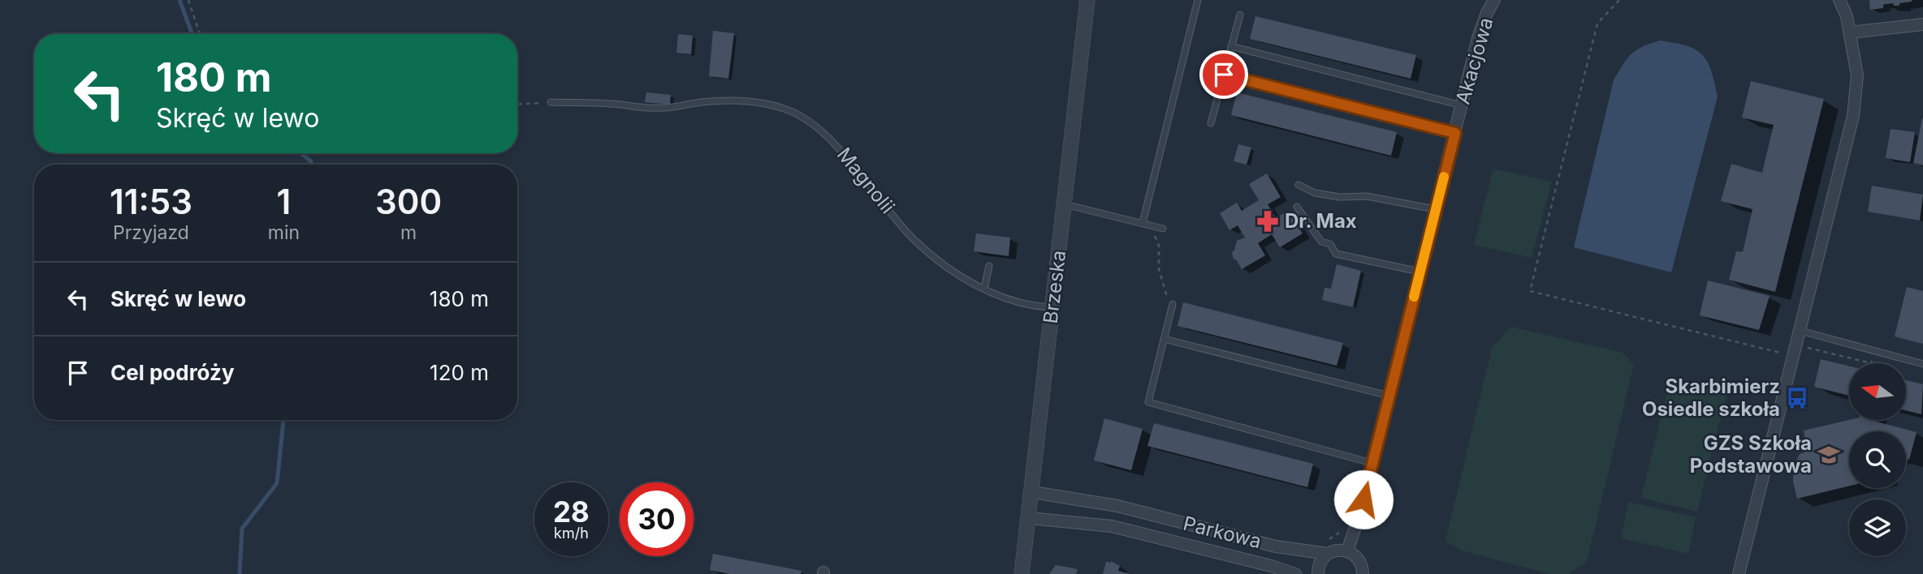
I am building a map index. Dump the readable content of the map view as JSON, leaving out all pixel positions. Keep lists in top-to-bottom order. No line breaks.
{"streets":{"street":["Akacjowa","Brzeska","Parkowa"],"lane":["Magnolii"]},"crossings":[["Akacjowa","Parkowa"],["Magnolii","Brzeska"],["Brzeska","Parkowa"]],"places":{"pharmacy":["Dr. Max"],"bus stop":["Skarbimierz Osiedle szkoła"],"school or university":["GZS Szkoła Podstawowa"]},"north":"left","page":{"turn":["180 m","Skręć w lewo"],"eta":["11:53","Przyjazd","1","min","300","m"],"list":[{"name":"Skręć w lewo","value":"180 m"},{"name":"Cel podróży","value":"120 m"}],"speed":"28 km/h","limit":"30"}}
